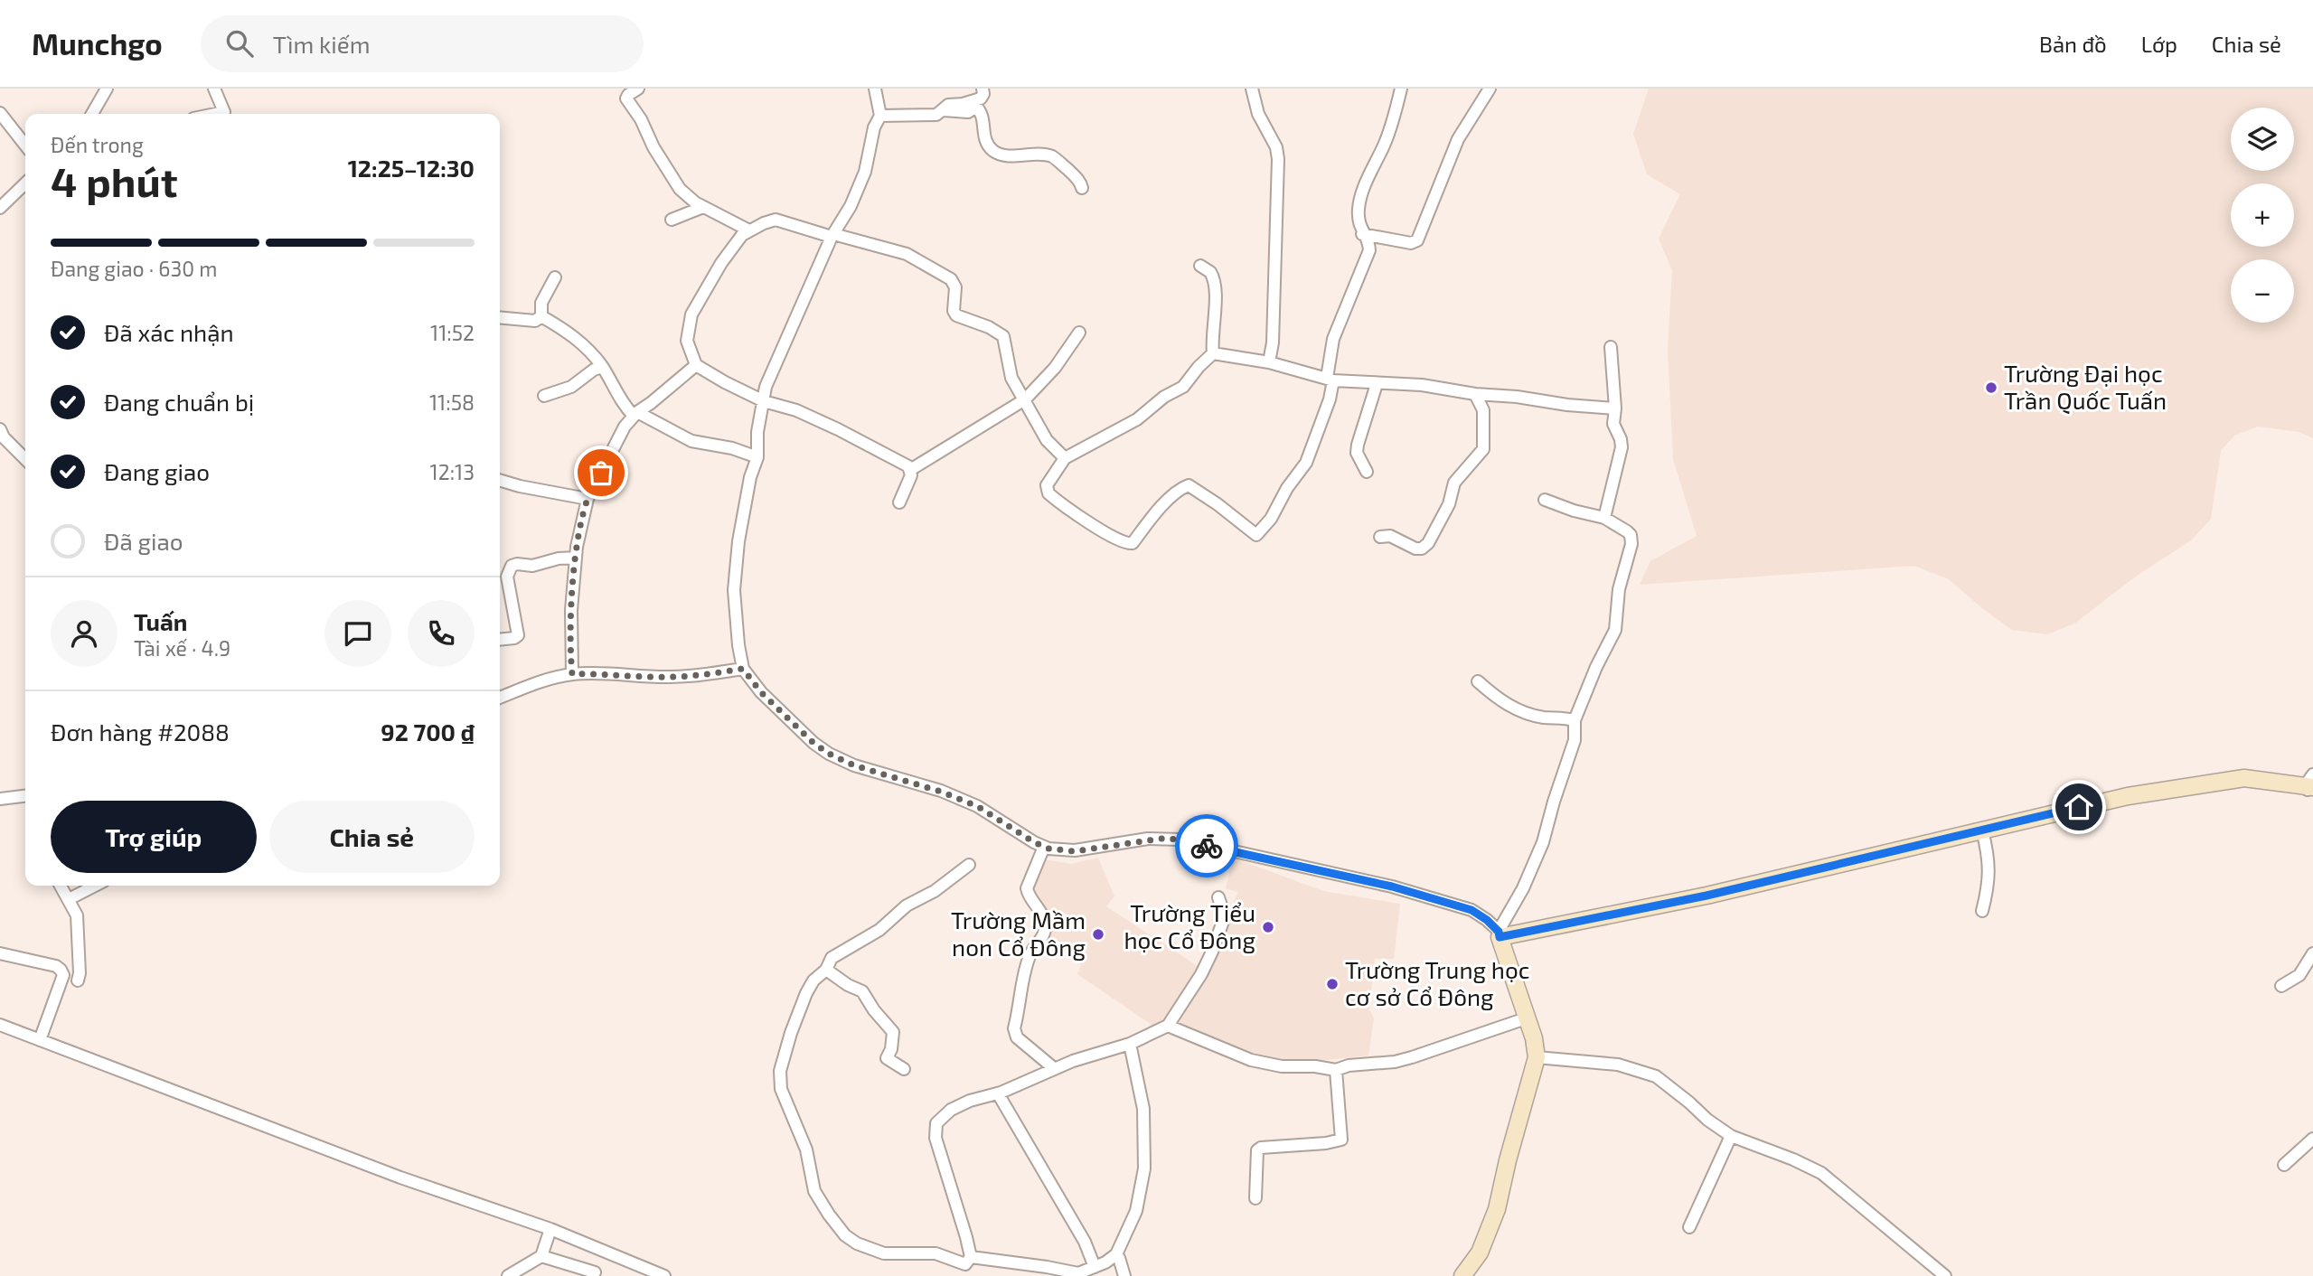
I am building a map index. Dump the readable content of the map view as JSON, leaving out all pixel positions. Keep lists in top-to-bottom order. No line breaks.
{"places":["Trường Đại học Trần Quốc Tuấn","Trường Tiểu học Cổ Đông","Trường Mầm non Cổ Đông","Trường Trung học cơ sở Cổ Đông"],"page":{"header":"Munchgo","search":"Tìm kiếm","nav":["Bản đồ","Lớp","Chia sẻ"],"map_buttons":["+","−"],"heading":["4 phút","Đến trong","12:25–12:30"],"panel":["Tuấn","Tài xế · 4.9","Đơn hàng #2088","92 700 ₫"],"bar":"Đang giao · 630 m","list":[["Đã xác nhận","11:52"],["Đang chuẩn bị","11:58"],["Đang giao","12:13"],"Đã giao"],"buttons":["Trợ giúp","Chia sẻ"]}}
